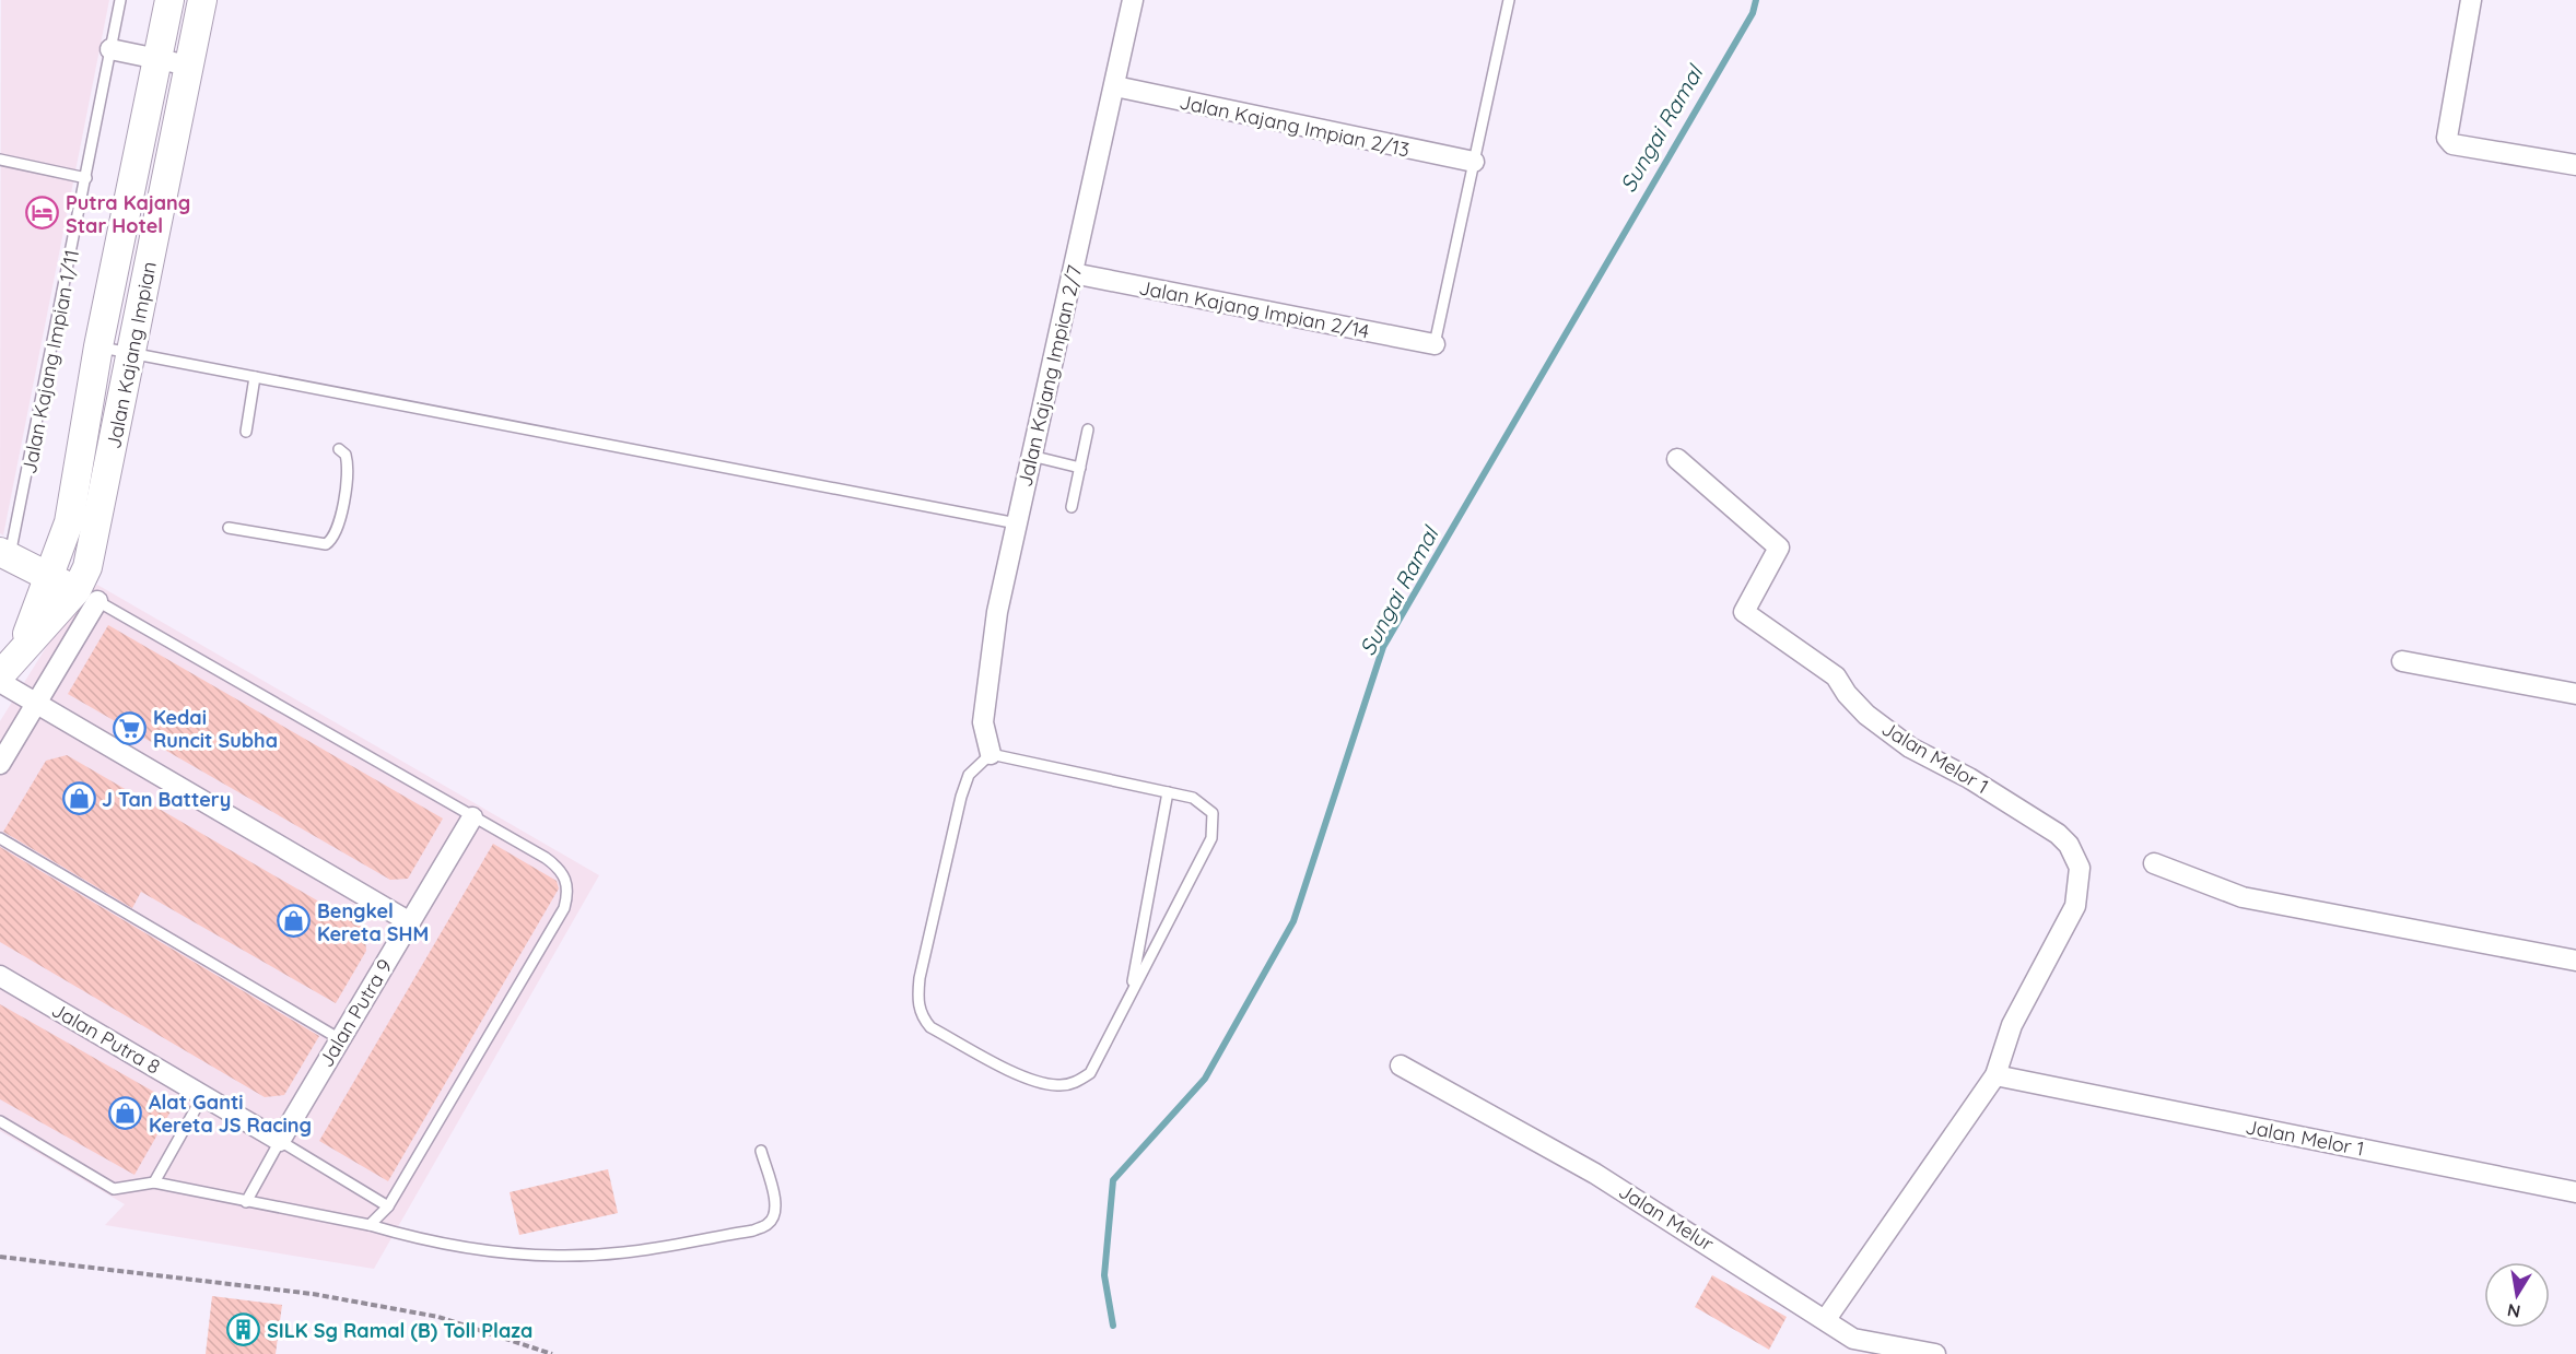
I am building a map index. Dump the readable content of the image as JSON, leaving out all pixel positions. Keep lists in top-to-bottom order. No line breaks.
{"streets":{"street":["Jalan Kajang Impian 2/13","Jalan Kajang Impian 2/14","Jalan Kajang Impian","Jalan Kajang Impian 2/7","Jalan Melor 1","Jalan Putra 9","Jalan Putra 8","Jalan Melur"],"lane":["Jalan Kajang Impian 1/11"]},"crossings":[["Jalan Kajang Impian 2/13","Jalan Kajang Impian 2/7"],["Jalan Kajang Impian 2/14","Jalan Kajang Impian 2/7"],["Jalan Melor 1","Jalan Melur"],["Jalan Putra 9","Jalan Putra 8"]],"water":["Sungai Ramal"],"places":{"hotel":["Putra Kajang Star Hotel"],"supermarket":["Kedai Runcit Subha"],"shop":["J Tan Battery","Bengkel Kereta SHM","Alat Ganti Kereta JS Racing"],"building":["SILK Sg Ramal (B) Toll Plaza"]},"north":"bottom"}
